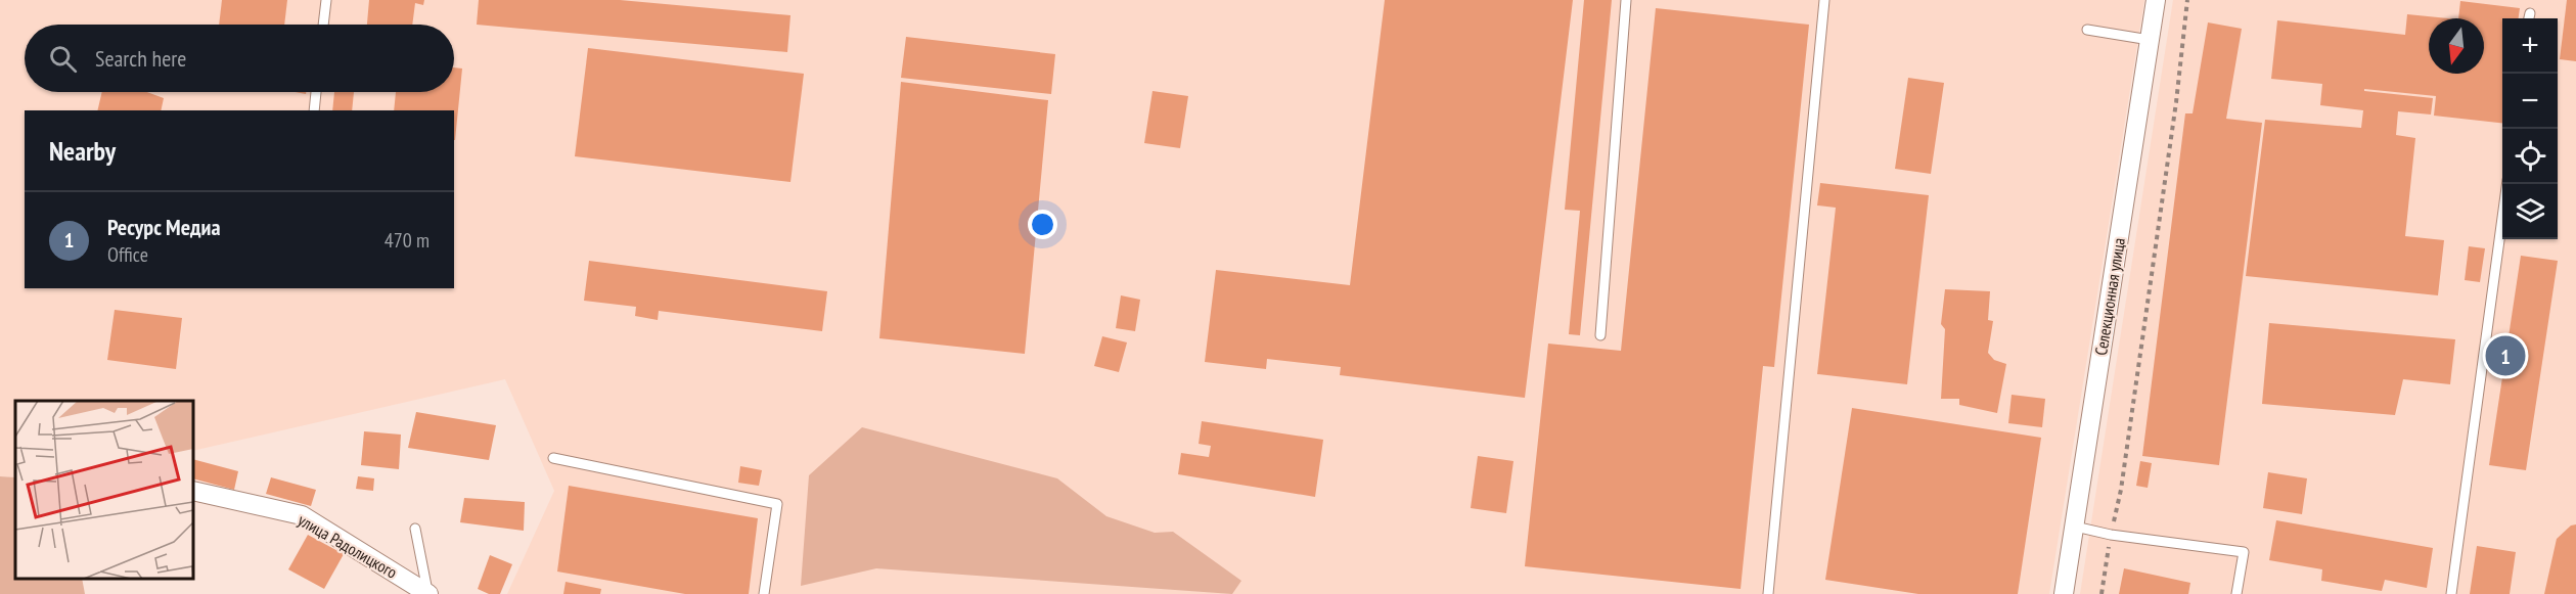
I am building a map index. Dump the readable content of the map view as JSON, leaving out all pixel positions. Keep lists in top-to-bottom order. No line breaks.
{"streets":{"street":["Селекционная улица","улица Радолицкого"]},"north":"bottom","page":{"map_buttons":["+","−"],"search":"Search here","heading":"Nearby","list":[{"mark":"1","name":"Ресурс Медиа","note":"Office","value":"470 m"}],"pins":"1"}}
